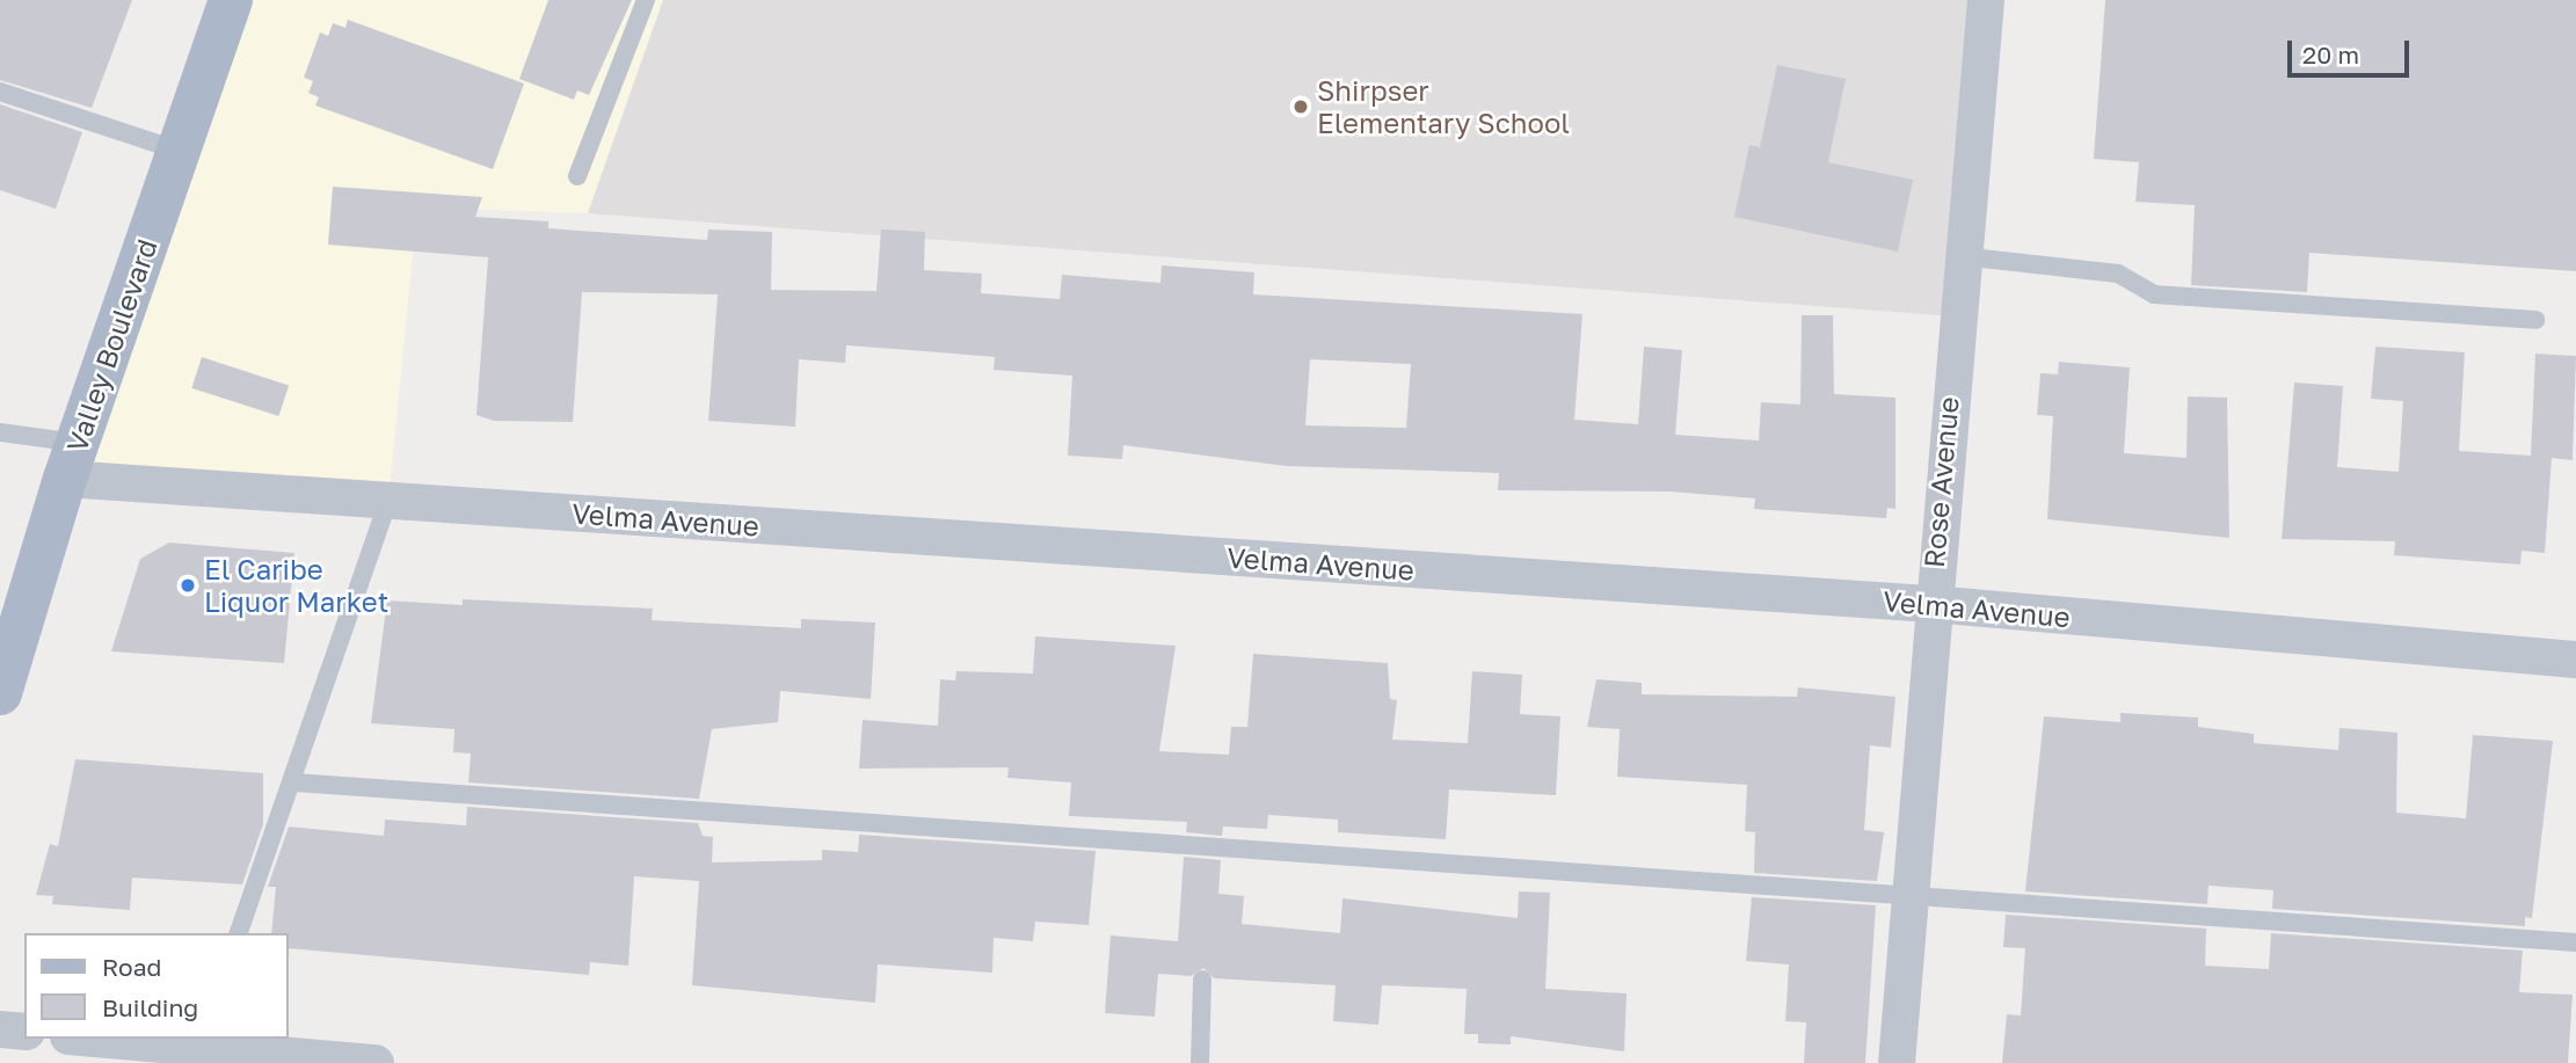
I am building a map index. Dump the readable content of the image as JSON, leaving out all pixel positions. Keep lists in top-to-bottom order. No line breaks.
{"streets":{"main road":["Valley Boulevard"],"street":["Rose Avenue","Velma Avenue"]},"crossings":[["Valley Boulevard","Velma Avenue"],["Rose Avenue","Velma Avenue"]],"places":["Shirpser Elementary School","El Caribe Liquor Market"],"legend":["Road","Building"],"scale_bar":"20 m"}
